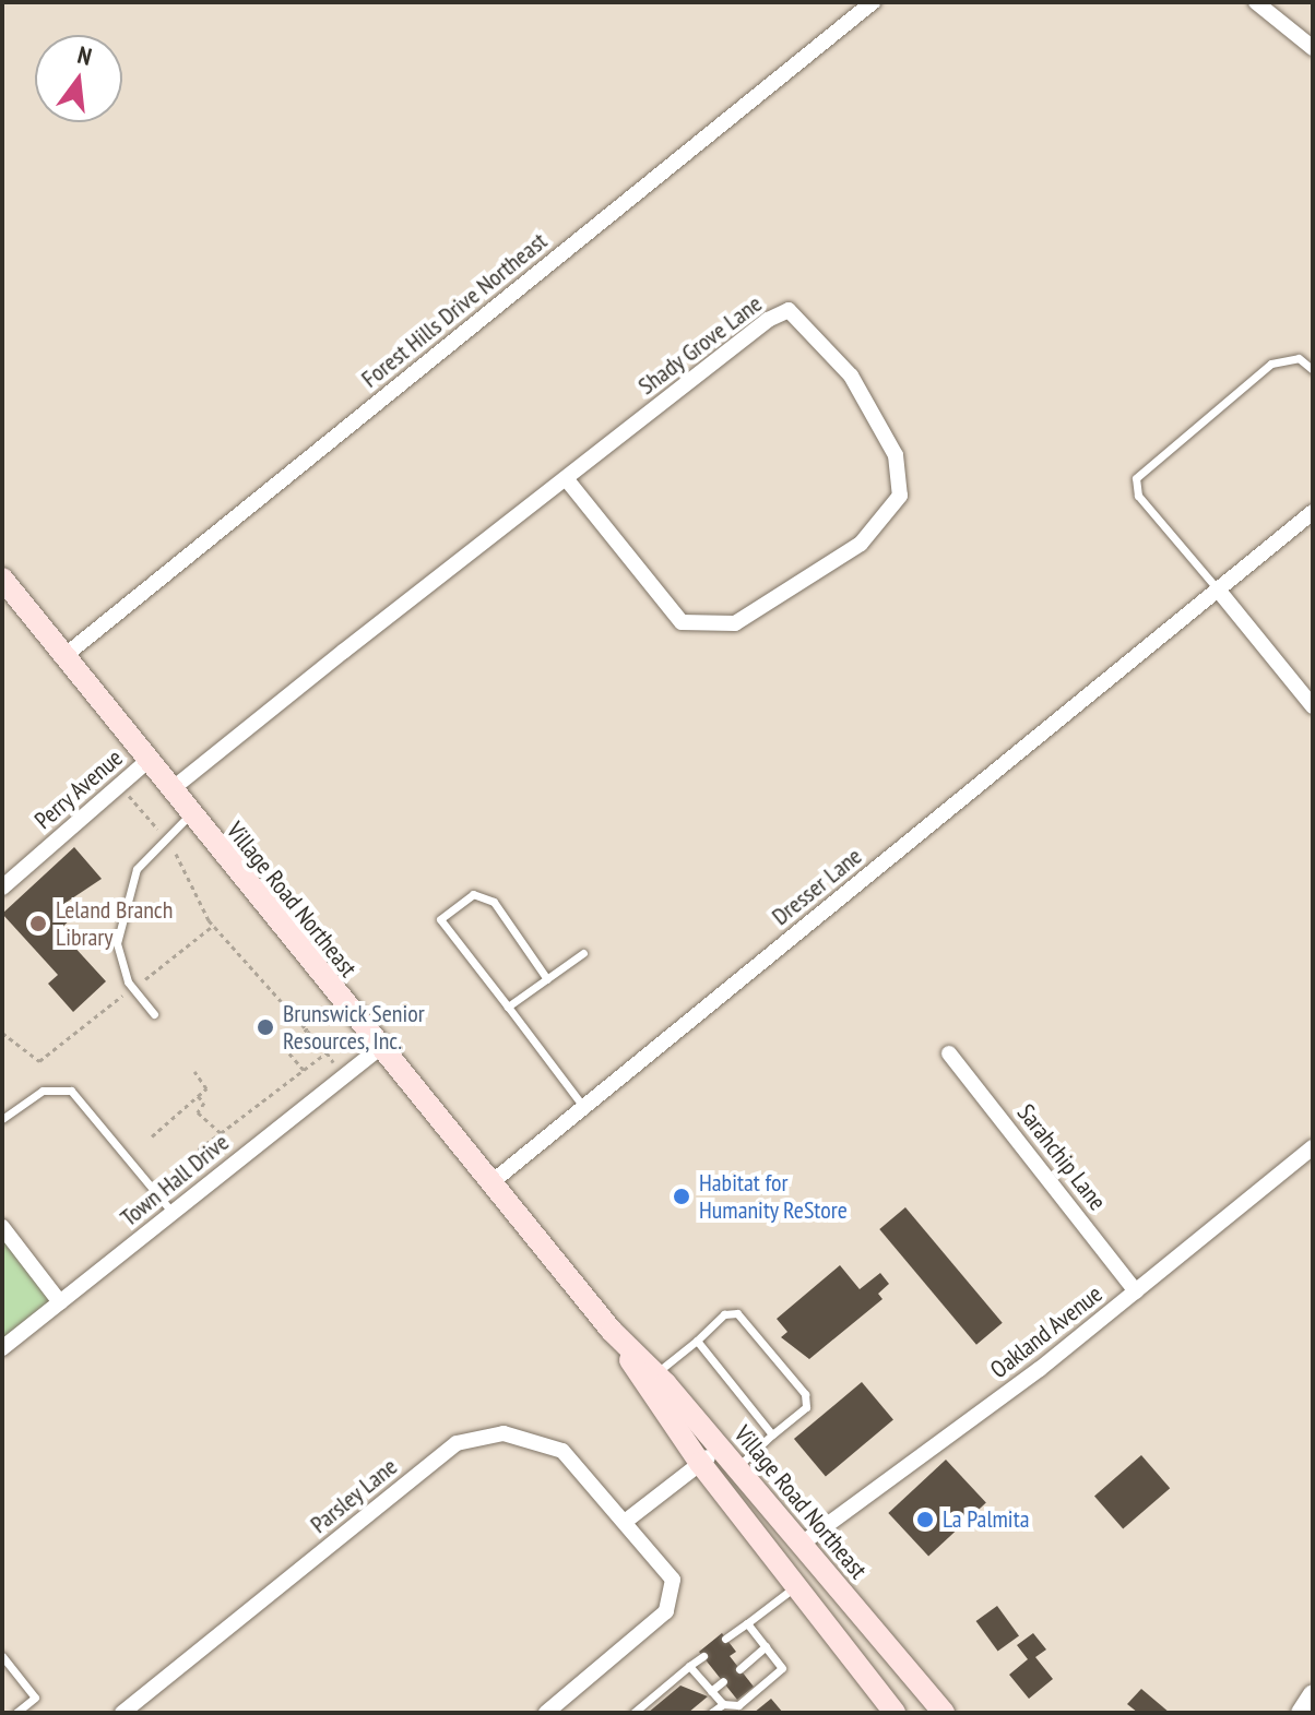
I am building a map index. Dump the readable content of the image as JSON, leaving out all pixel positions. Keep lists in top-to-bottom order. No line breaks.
{"streets":{"main road":["Village Road Northeast"],"street":["Forest Hills Drive Northeast","Shady Grove Lane","Perry Avenue","Dresser Lane","Sarahchip Lane","Town Hall Drive","Oakland Avenue","Parsley Lane"]},"crossings":[["Forest Hills Drive Northeast","Village Road Northeast"],["Shady Grove Lane","Village Road Northeast"],["Perry Avenue","Village Road Northeast"],["Dresser Lane","Village Road Northeast"],["Village Road Northeast","Town Hall Drive"],["Village Road Northeast","Oakland Avenue"],["Sarahchip Lane","Oakland Avenue"]],"places":["Leland Branch Library","Brunswick Senior Resources, Inc.","Habitat for Humanity ReStore","La Palmita"],"north":"top"}
